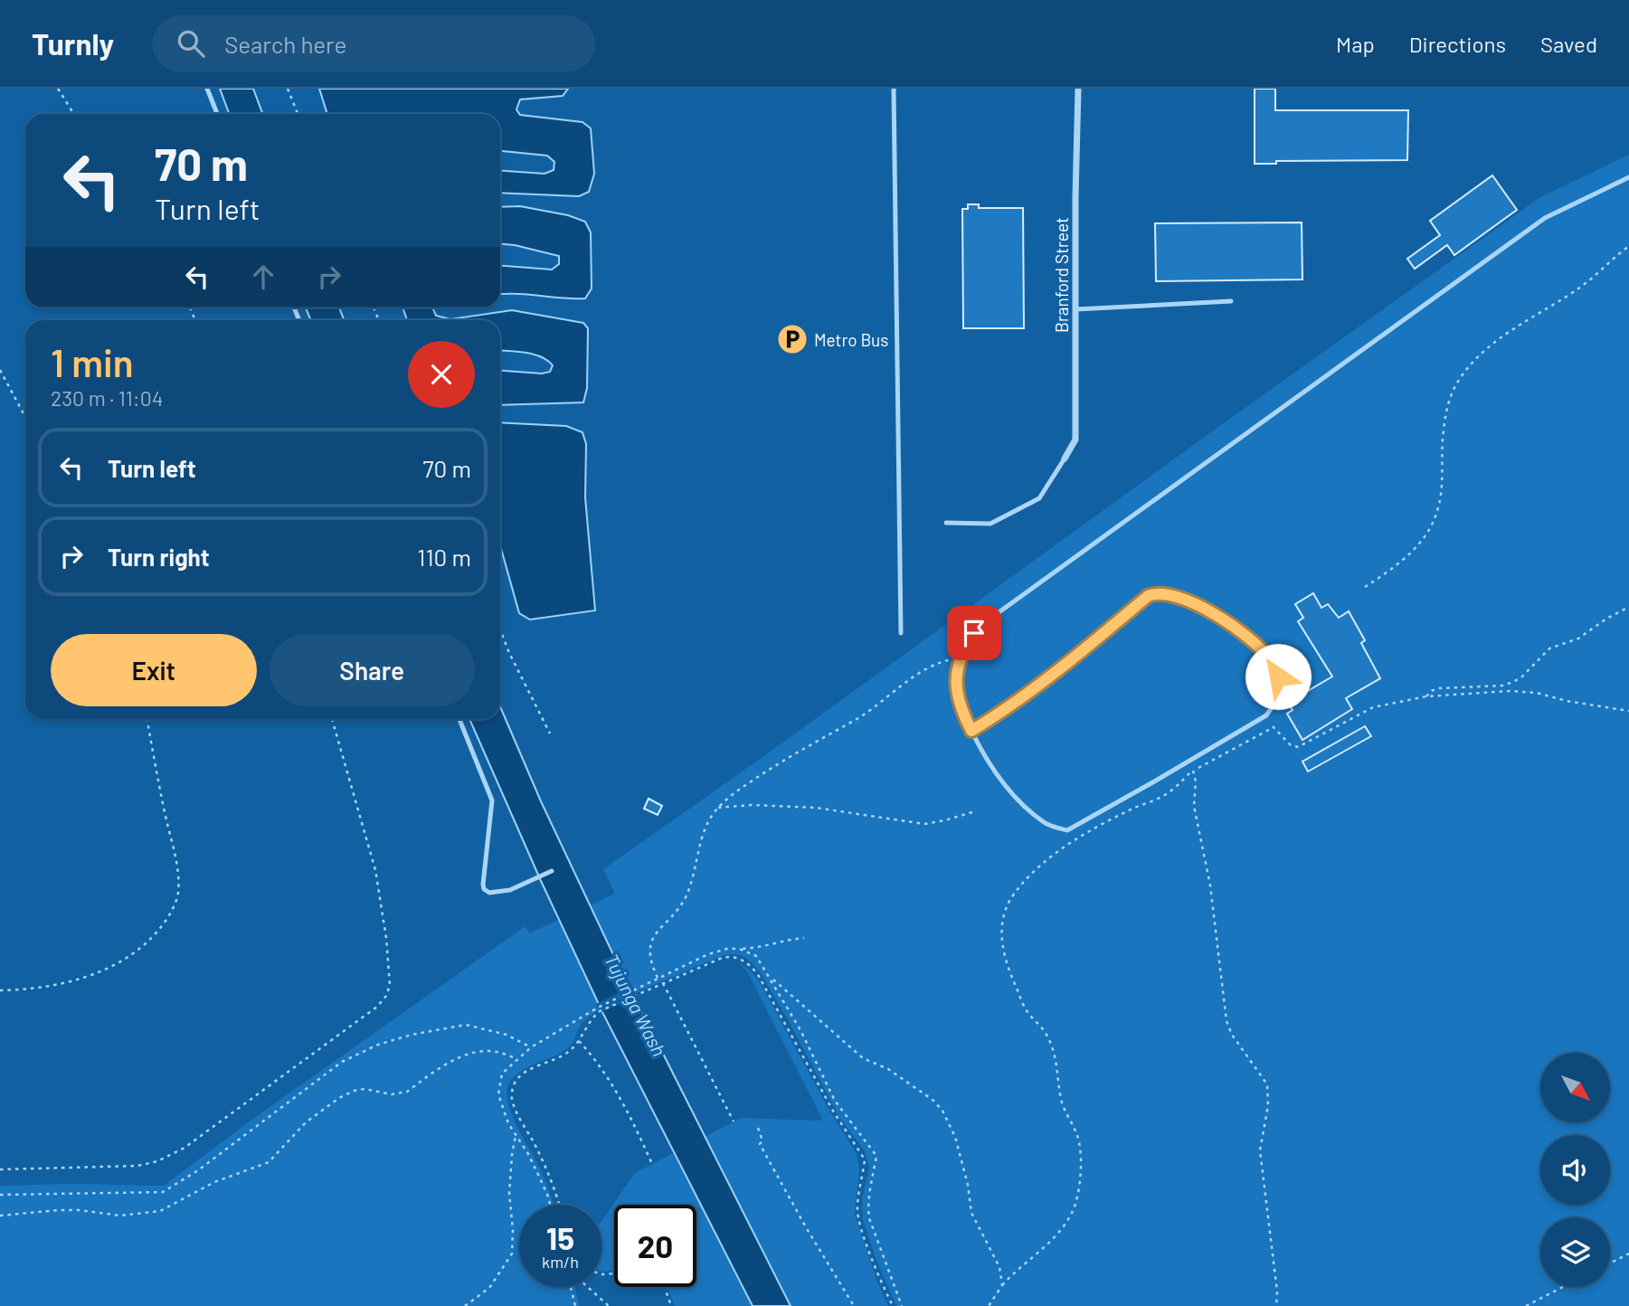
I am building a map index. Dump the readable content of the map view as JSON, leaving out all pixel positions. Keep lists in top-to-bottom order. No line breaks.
{"streets":{"street":["Branford Street"]},"water":["Tujunga Wash"],"places":{"parking":["Metro Bus"]},"north":"bottom right","page":{"header":"Turnly","search":"Search here","nav":["Map","Directions","Saved"],"turn":["70 m","Turn left"],"heading":["1 min","230 m · 11:04"],"list":[{"name":"Turn left","value":"70 m"},{"name":"Turn right","value":"110 m"}],"buttons":["Exit","Share"],"speed":"15 km/h","limit":"20"}}
